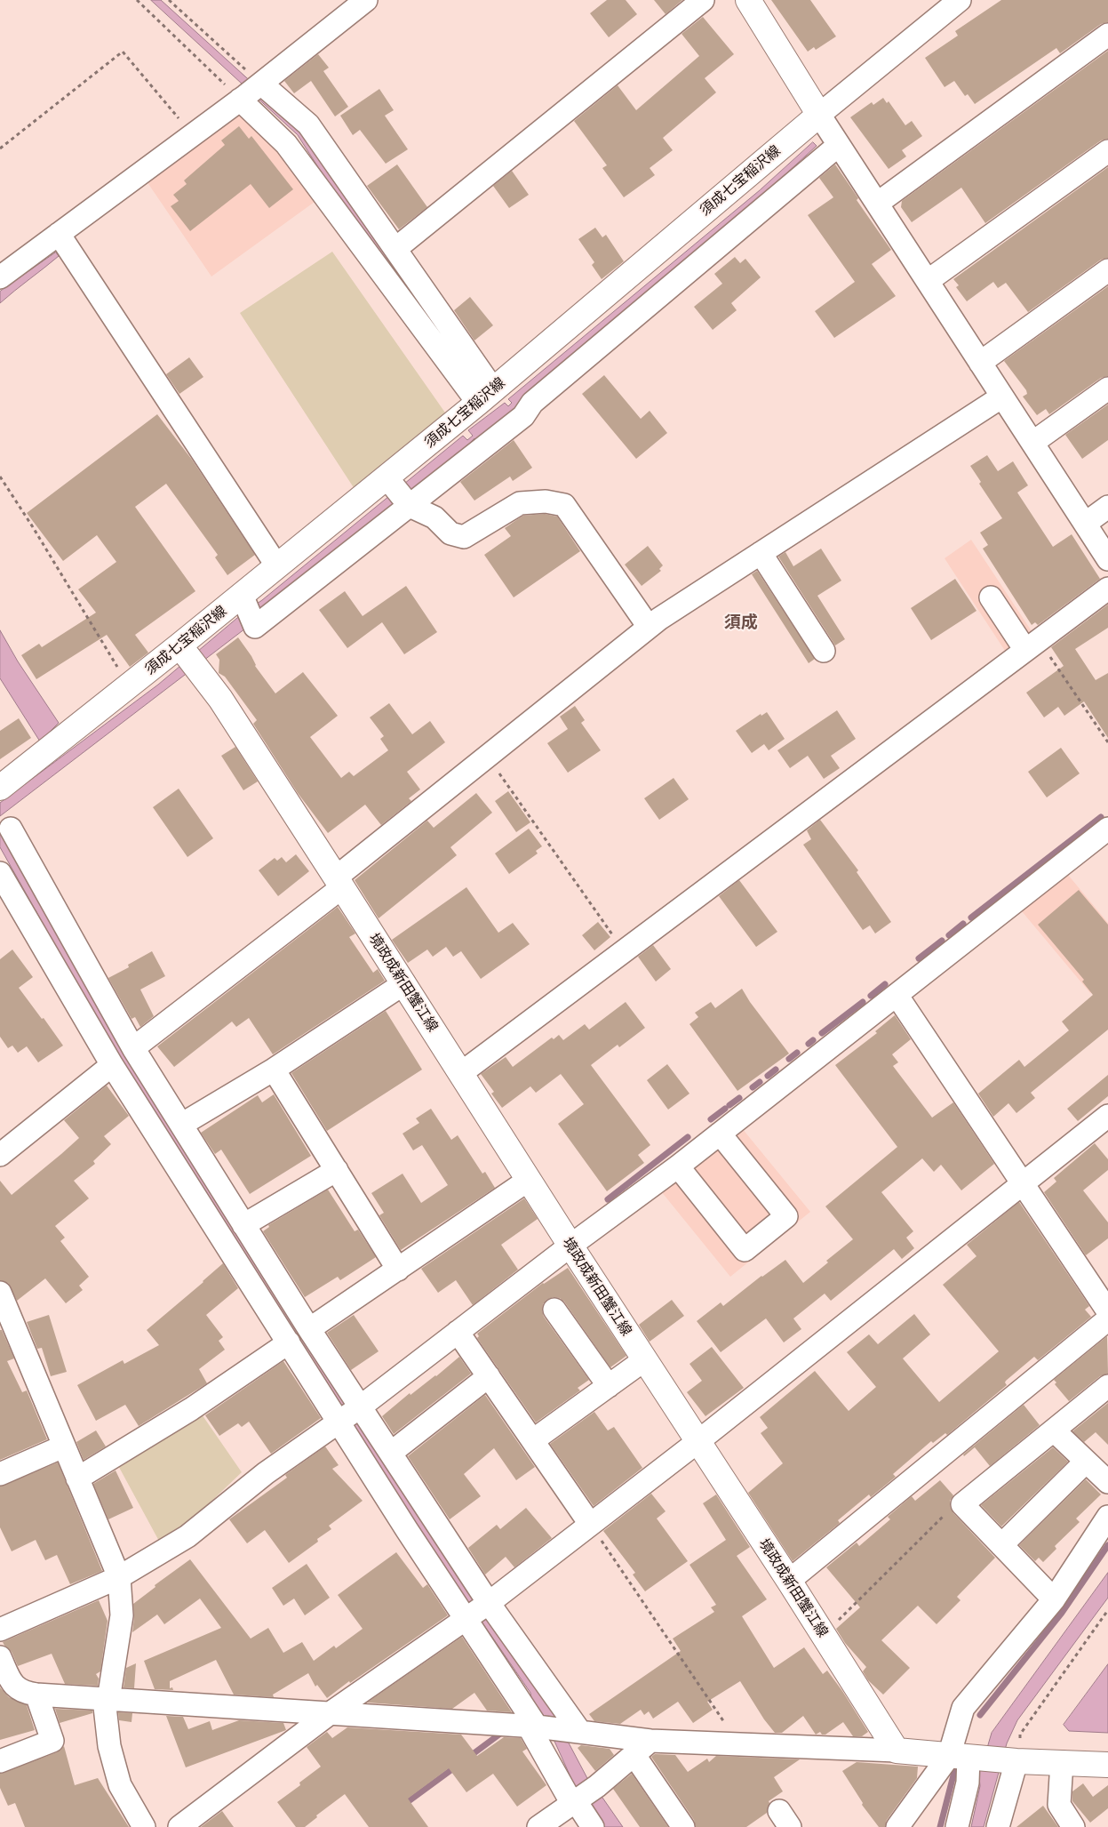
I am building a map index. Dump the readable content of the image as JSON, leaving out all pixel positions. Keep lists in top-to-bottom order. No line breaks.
{"streets":{"main road":["須成七宝稲沢線","境政成新田蟹江線"]},"crossings":[["須成七宝稲沢線","境政成新田蟹江線"]],"districts":["須成"]}
